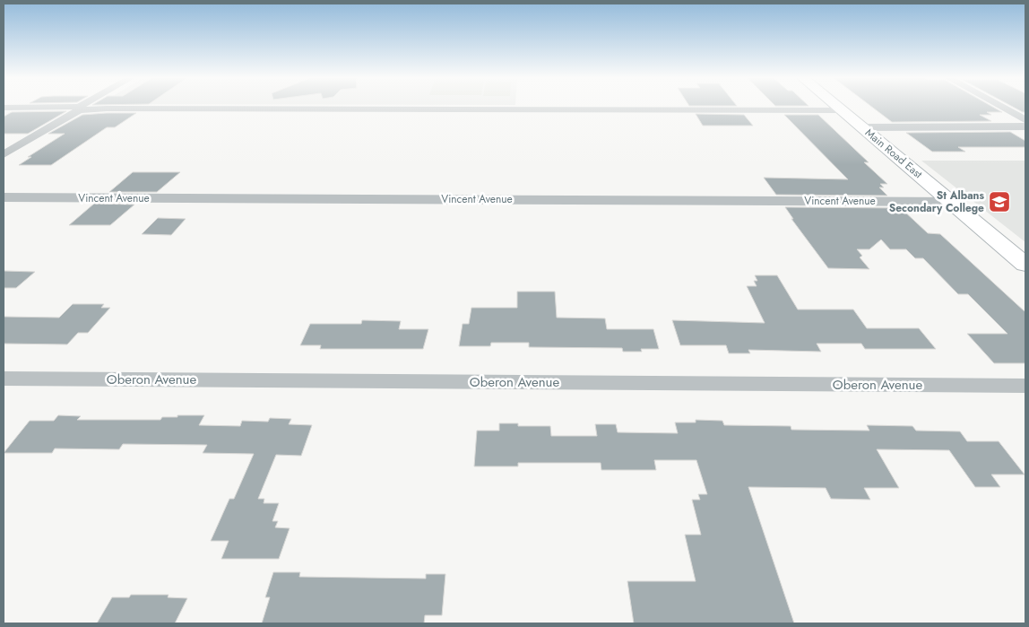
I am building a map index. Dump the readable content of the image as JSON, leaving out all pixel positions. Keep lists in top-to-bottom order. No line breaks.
{"streets":{"main road":["Main Road East"],"street":["Vincent Avenue","Oberon Avenue"]},"crossings":[["Main Road East","Vincent Avenue"]],"places":{"school or university":["St Albans Secondary College"]}}
